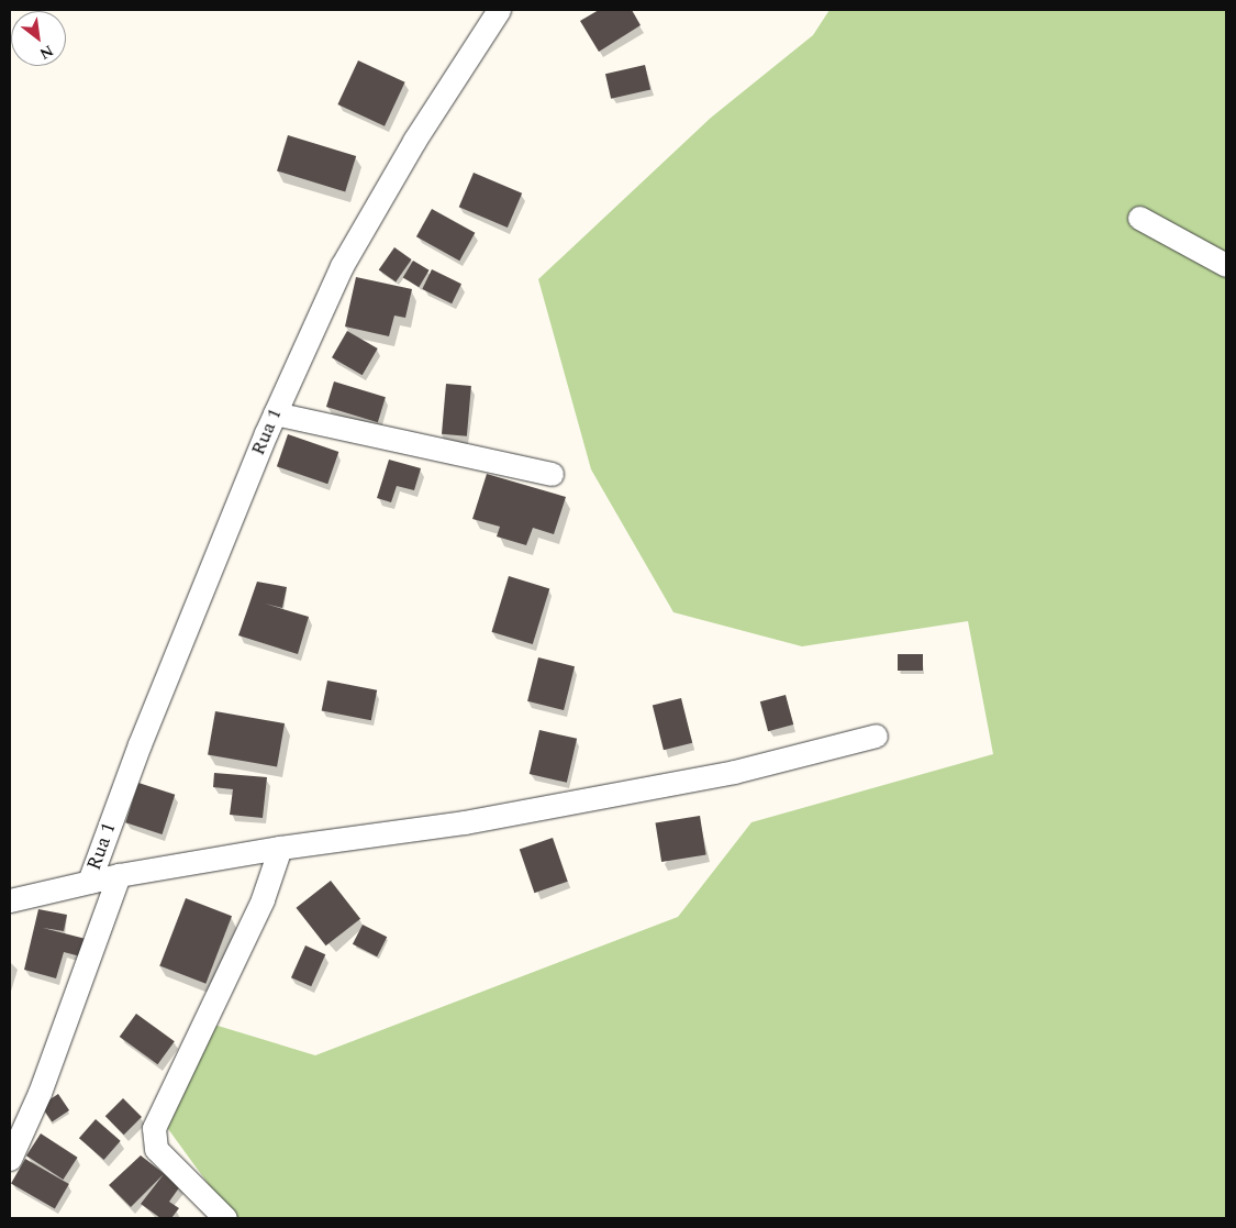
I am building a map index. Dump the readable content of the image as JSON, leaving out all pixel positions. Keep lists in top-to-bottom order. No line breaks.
{"streets":{"street":["Rua 1"]},"north":"bottom right"}
